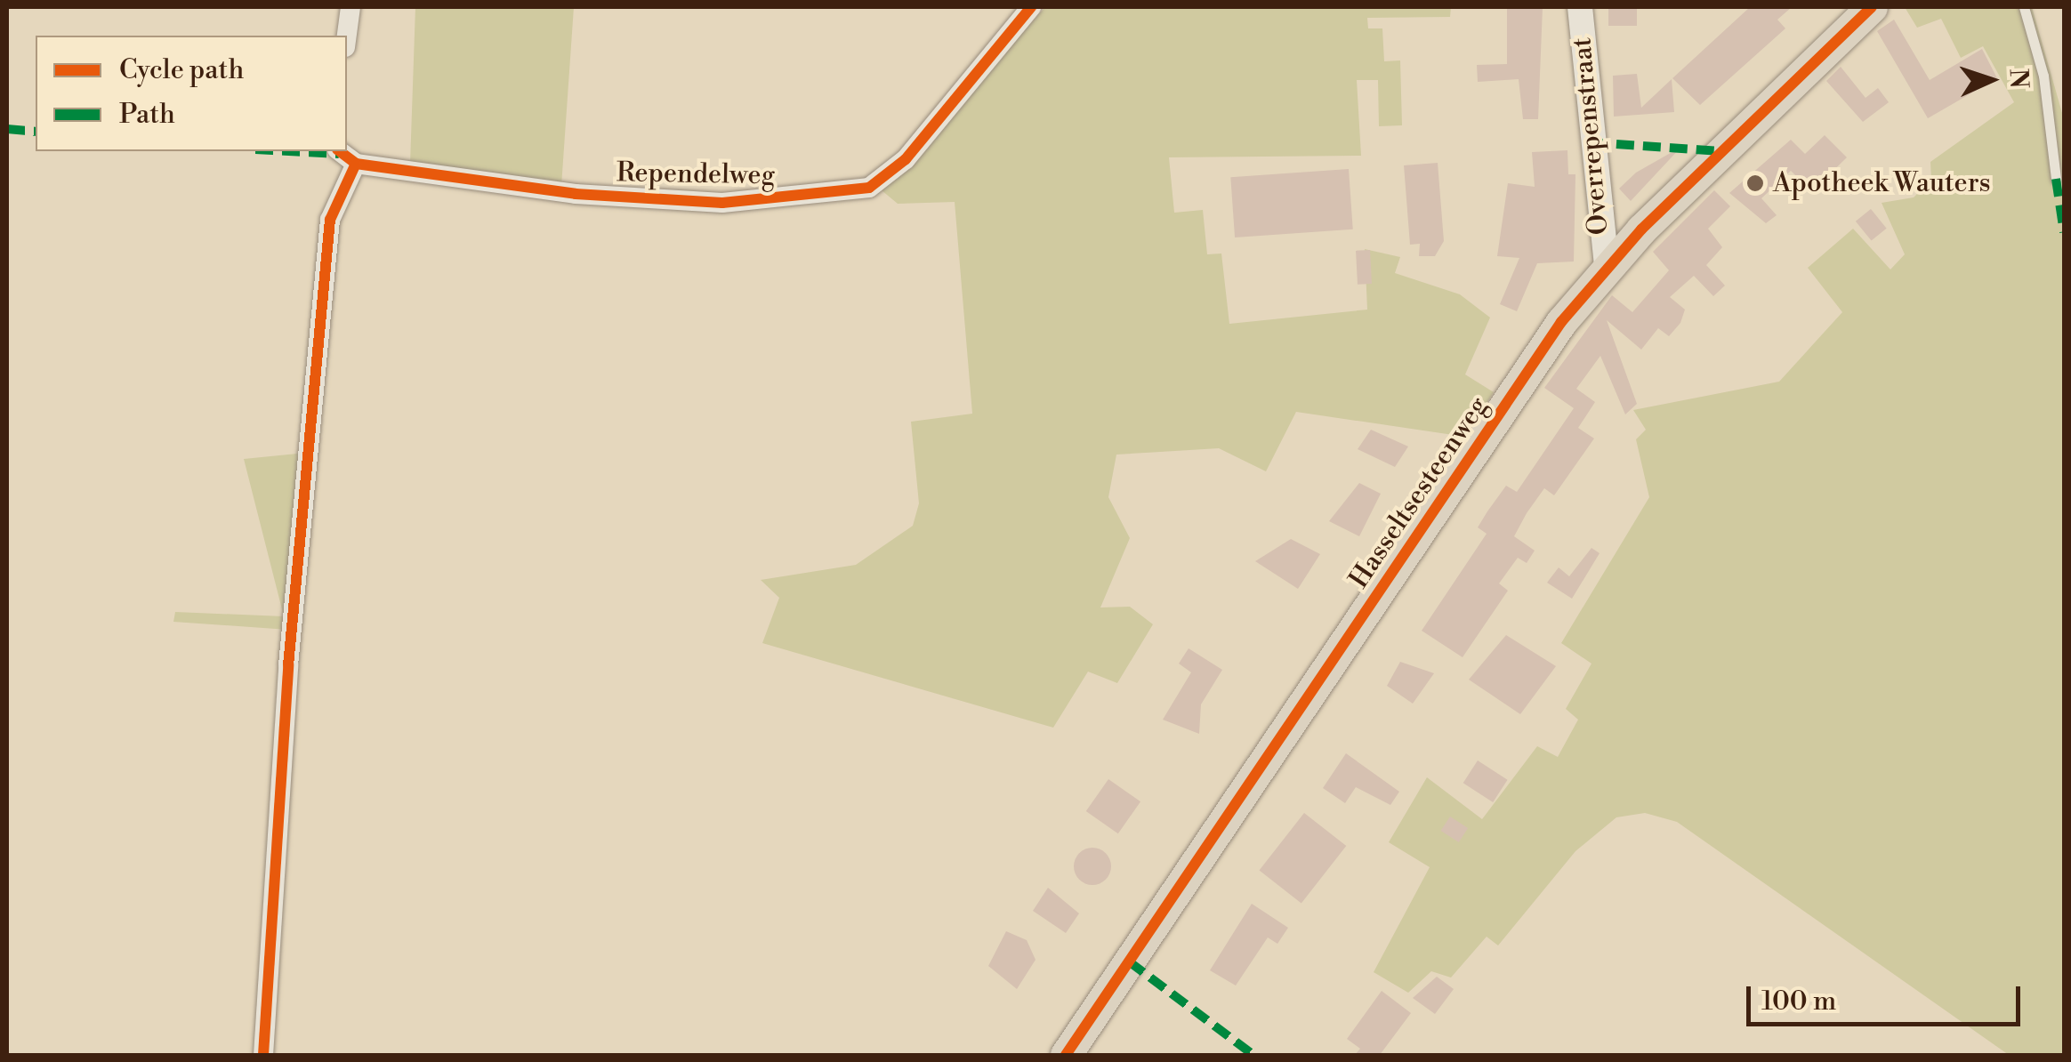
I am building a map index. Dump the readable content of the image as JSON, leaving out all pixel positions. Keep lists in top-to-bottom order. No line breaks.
{"streets":{"main road":["Hasseltsesteenweg"],"street":["Overrepenstraat","Rependelweg"]},"crossings":[["Overrepenstraat","Hasseltsesteenweg"]],"places":["Apotheek Wauters"],"legend":["Cycle path","Path"],"scale_bar":"100 m","north":"right"}
